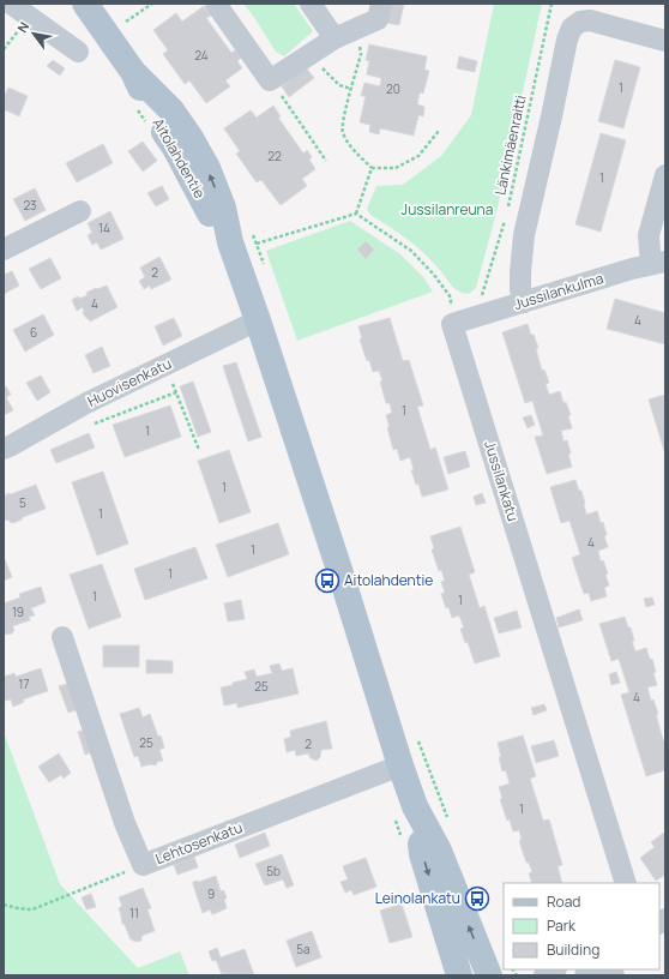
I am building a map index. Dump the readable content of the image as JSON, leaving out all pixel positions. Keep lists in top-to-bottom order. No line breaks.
{"streets":{"main road":["Aitolahdentie"],"street":["Jussilankulma","Huovisenkatu","Jussilankatu","Lehtosenkatu"],"path":["Länkimäenraitti"]},"crossings":[["Aitolahdentie","Huovisenkatu"],["Aitolahdentie","Lehtosenkatu"],["Jussilankulma","Jussilankatu"]],"parks":["Jussilanreuna"],"places":{"bus stop":["Aitolahdentie","Leinolankatu"]},"house_numbers":["24","1","20","22","1","23","14","2","4","4","6","1","1","1","5","1","4","1","1","1","1","19","17","25","4","25","2","1","5b","9","11","5a"],"legend":["Road","Park","Building"],"north":"top left"}
